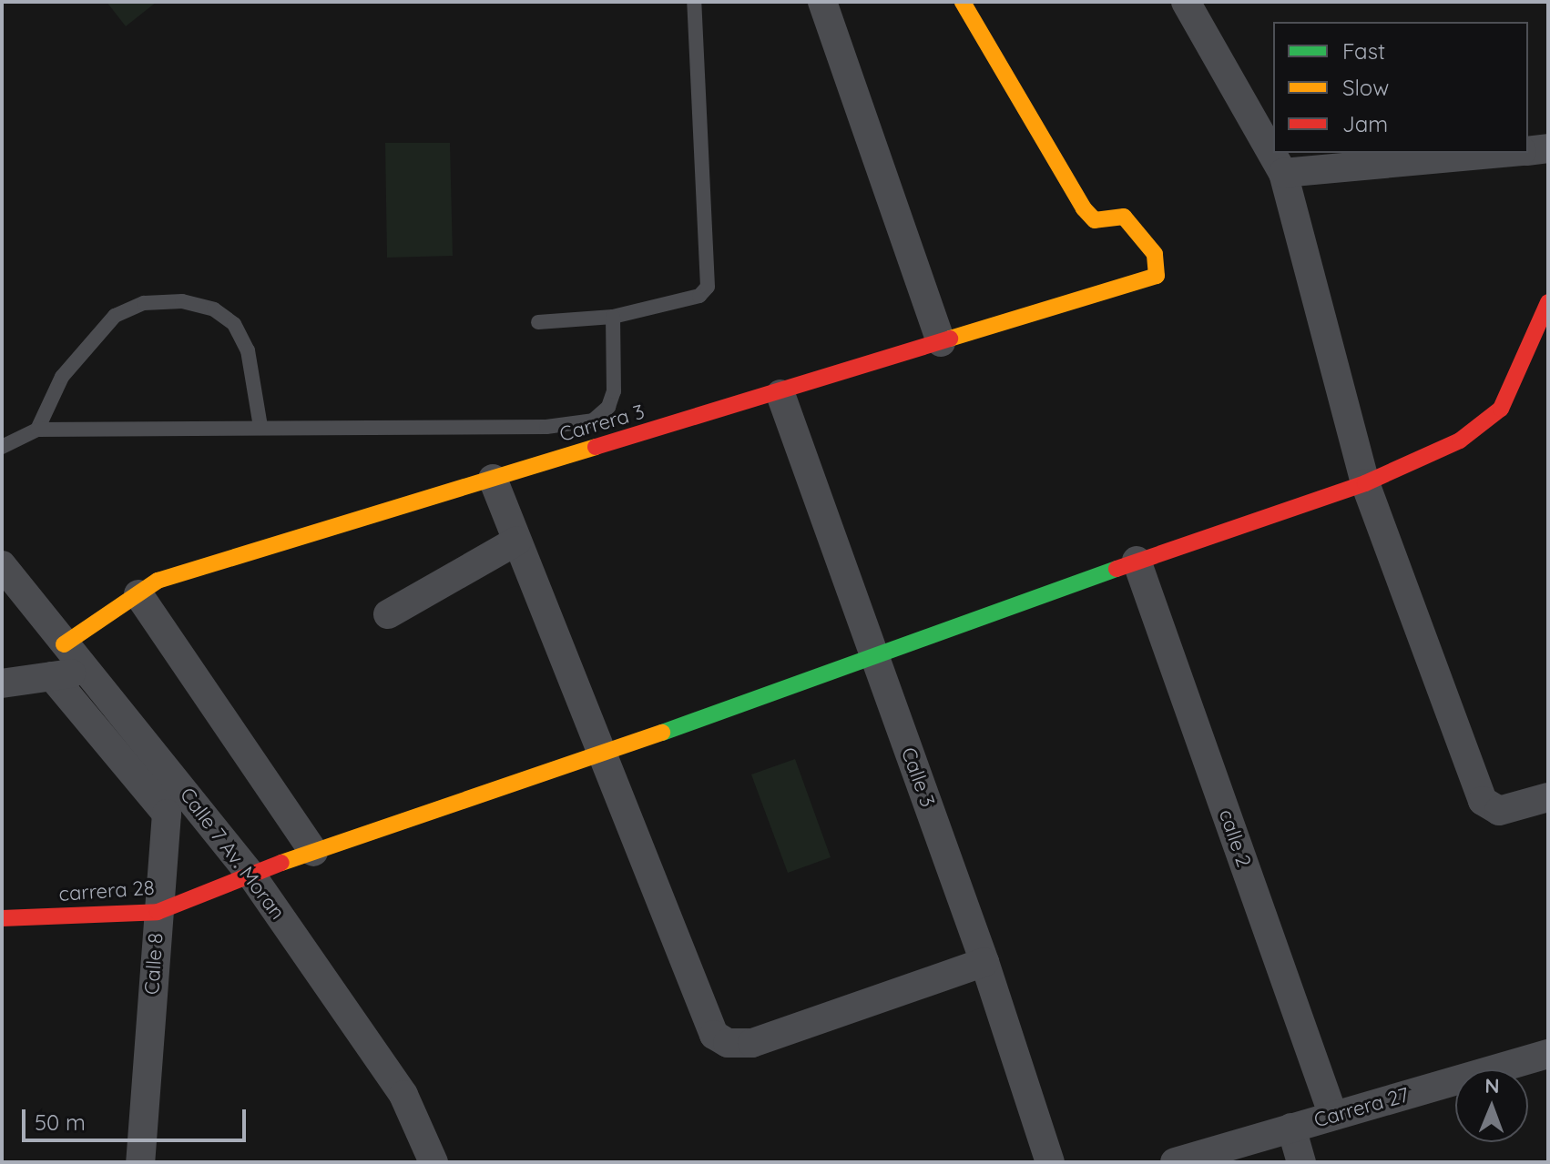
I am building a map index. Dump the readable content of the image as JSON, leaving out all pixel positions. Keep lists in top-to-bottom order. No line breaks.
{"streets":{"street":["Carrera 3","Calle 3","calle 2","Calle 7 Av. Moran","carrera 28","Calle 8","Carrera 27"]},"crossings":[["Carrera 3","Calle 3"],["Carrera 3","Calle 7 Av. Moran"],["Calle 3","carrera 28"],["calle 2","carrera 28"],["calle 2","Carrera 27"],["Calle 7 Av. Moran","carrera 28"],["carrera 28","Calle 8"]],"legend":["Fast","Slow","Jam"],"scale_bar":"50 m","north":"top"}
